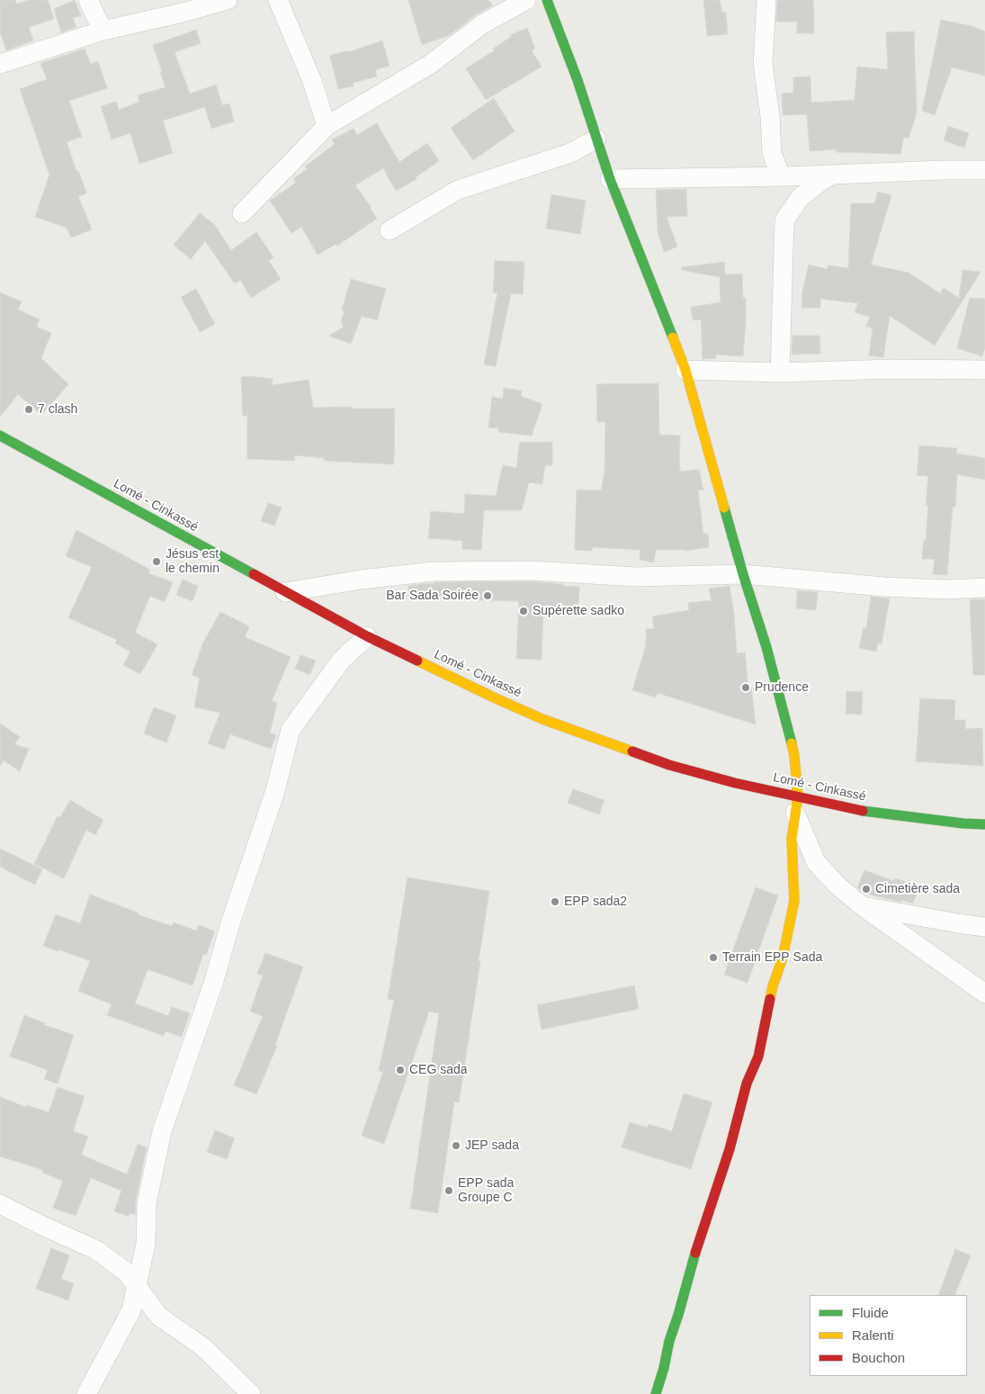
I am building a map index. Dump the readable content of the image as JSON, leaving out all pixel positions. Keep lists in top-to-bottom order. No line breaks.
{"streets":{"main road":["Lomé - Cinkassé"]},"places":["7 clash","Jésus est le chemin","Bar Sada Soirée","Supérette sadko","Prudence","Cimetière sada","EPP sada2","Terrain EPP Sada","CEG sada","JEP sada","EPP sada Groupe C"],"legend":["Fluide","Ralenti","Bouchon"]}
